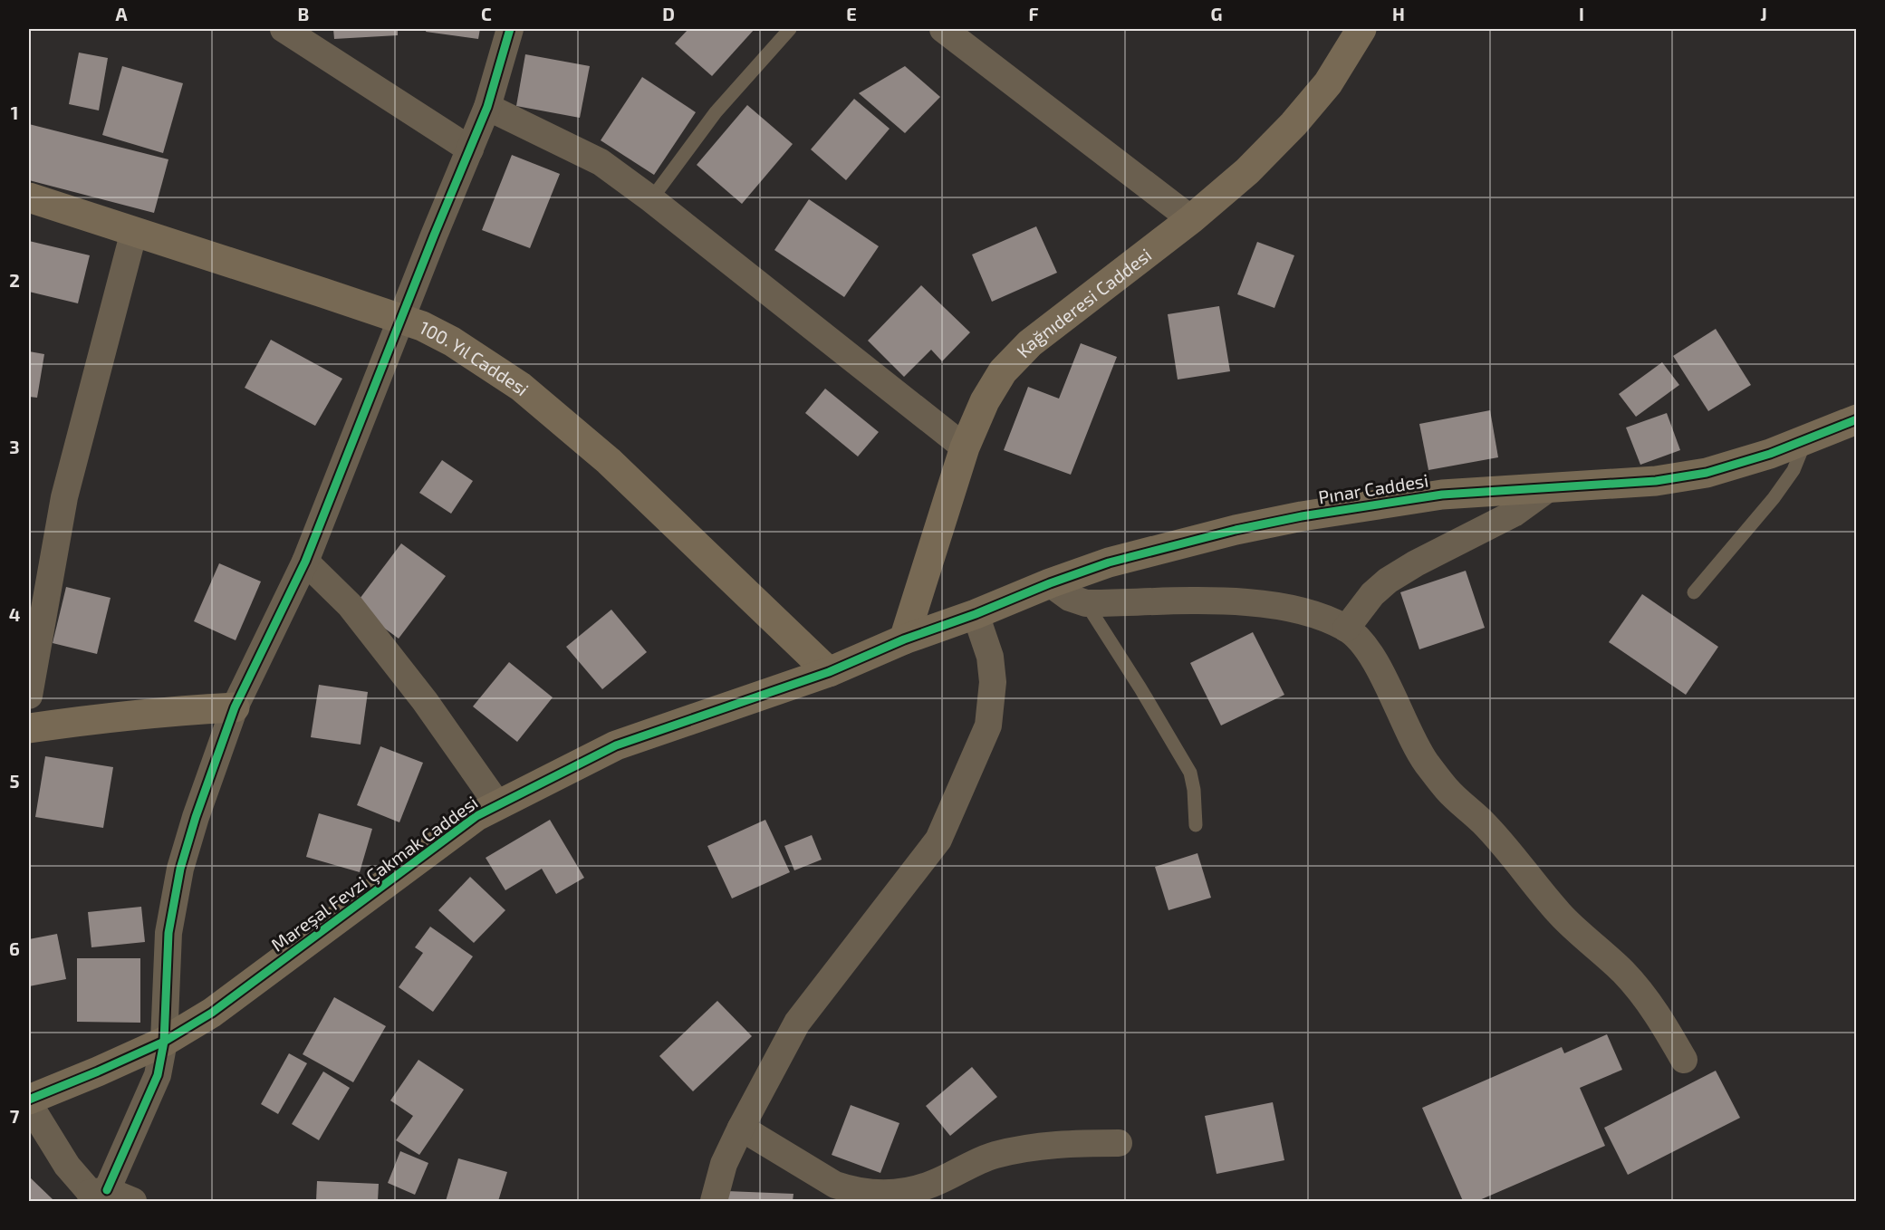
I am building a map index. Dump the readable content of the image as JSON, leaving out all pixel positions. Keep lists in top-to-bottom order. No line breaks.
{"streets":{"street":["Kağnıderesi Caddesi","100. Yıl Caddesi","Pınar Caddesi","Mareşal Fevzi Çakmak Caddesi"]},"crossings":[["Kağnıderesi Caddesi","Pınar Caddesi"],["Kağnıderesi Caddesi","Mareşal Fevzi Çakmak Caddesi"],["100. Yıl Caddesi","Mareşal Fevzi Çakmak Caddesi"],["Pınar Caddesi","Mareşal Fevzi Çakmak Caddesi"]],"grid":{"columns":["A","B","C","D","E","F","G","H","I","J"],"rows":["1","2","3","4","5","6","7"]}}
